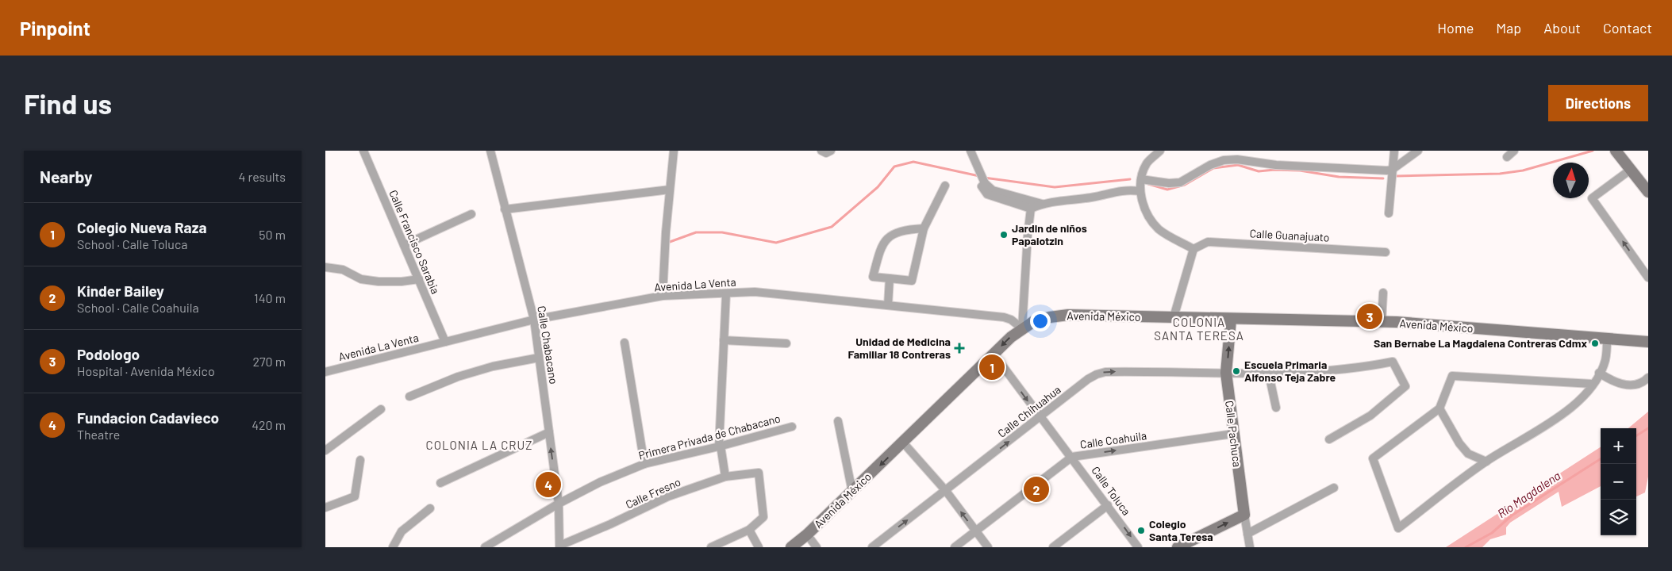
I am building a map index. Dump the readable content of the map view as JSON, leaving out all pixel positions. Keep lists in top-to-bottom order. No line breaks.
{"streets":{"street":["Calle Guanajuato","Calle Francisco Sarabia","Avenida La Venta","Avenida México","Calle Chabacano","Calle Chihuahua","Calle Pachuca","Primera Privada de Chabacano","Calle Coahuila","Calle Toluca","Calle Fresno"]},"crossings":[["Calle Francisco Sarabia","Avenida La Venta"],["Avenida La Venta","Avenida México"],["Avenida La Venta","Calle Chabacano"],["Avenida México","Calle Pachuca"],["Avenida México","Calle Toluca"],["Calle Chabacano","Primera Privada de Chabacano"],["Calle Chabacano","Calle Fresno"],["Calle Chihuahua","Calle Pachuca"],["Calle Chihuahua","Calle Toluca"],["Calle Pachuca","Calle Coahuila"],["Calle Coahuila","Calle Toluca"]],"one_way":["Calle Chihuahua","Calle Coahuila","Calle Toluca"],"districts":["COLONIA SANTA TERESA","COLONIA LA CRUZ"],"water":["Río Magdalena"],"places":{"other":["Jardin de niños Papalotzin","San Bernabe La Magdalena Contreras Cdmx","Escuela Primaria Alfonso Teja Zabre","Colegio Santa Teresa"],"health":["Unidad de Medicina Familiar 18 Contreras"]},"north":"top","page":{"header":"Pinpoint","nav":["Home","Map","About","Contact"],"buttons":"Directions","title":"Find us","heading":["Nearby","4 results"],"list":[{"mark":"1","name":"Colegio Nueva Raza","note":"School · Calle Toluca","value":"50 m"},{"mark":"2","name":"Kinder Bailey","note":"School · Calle Coahuila","value":"140 m"},{"mark":"3","name":"Podologo","note":"Hospital · Avenida México","value":"270 m"},{"mark":"4","name":"Fundacion Cadavieco","note":"Theatre","value":"420 m"}],"pins":["3","1","4","2"],"map_buttons":["+","−"]}}
